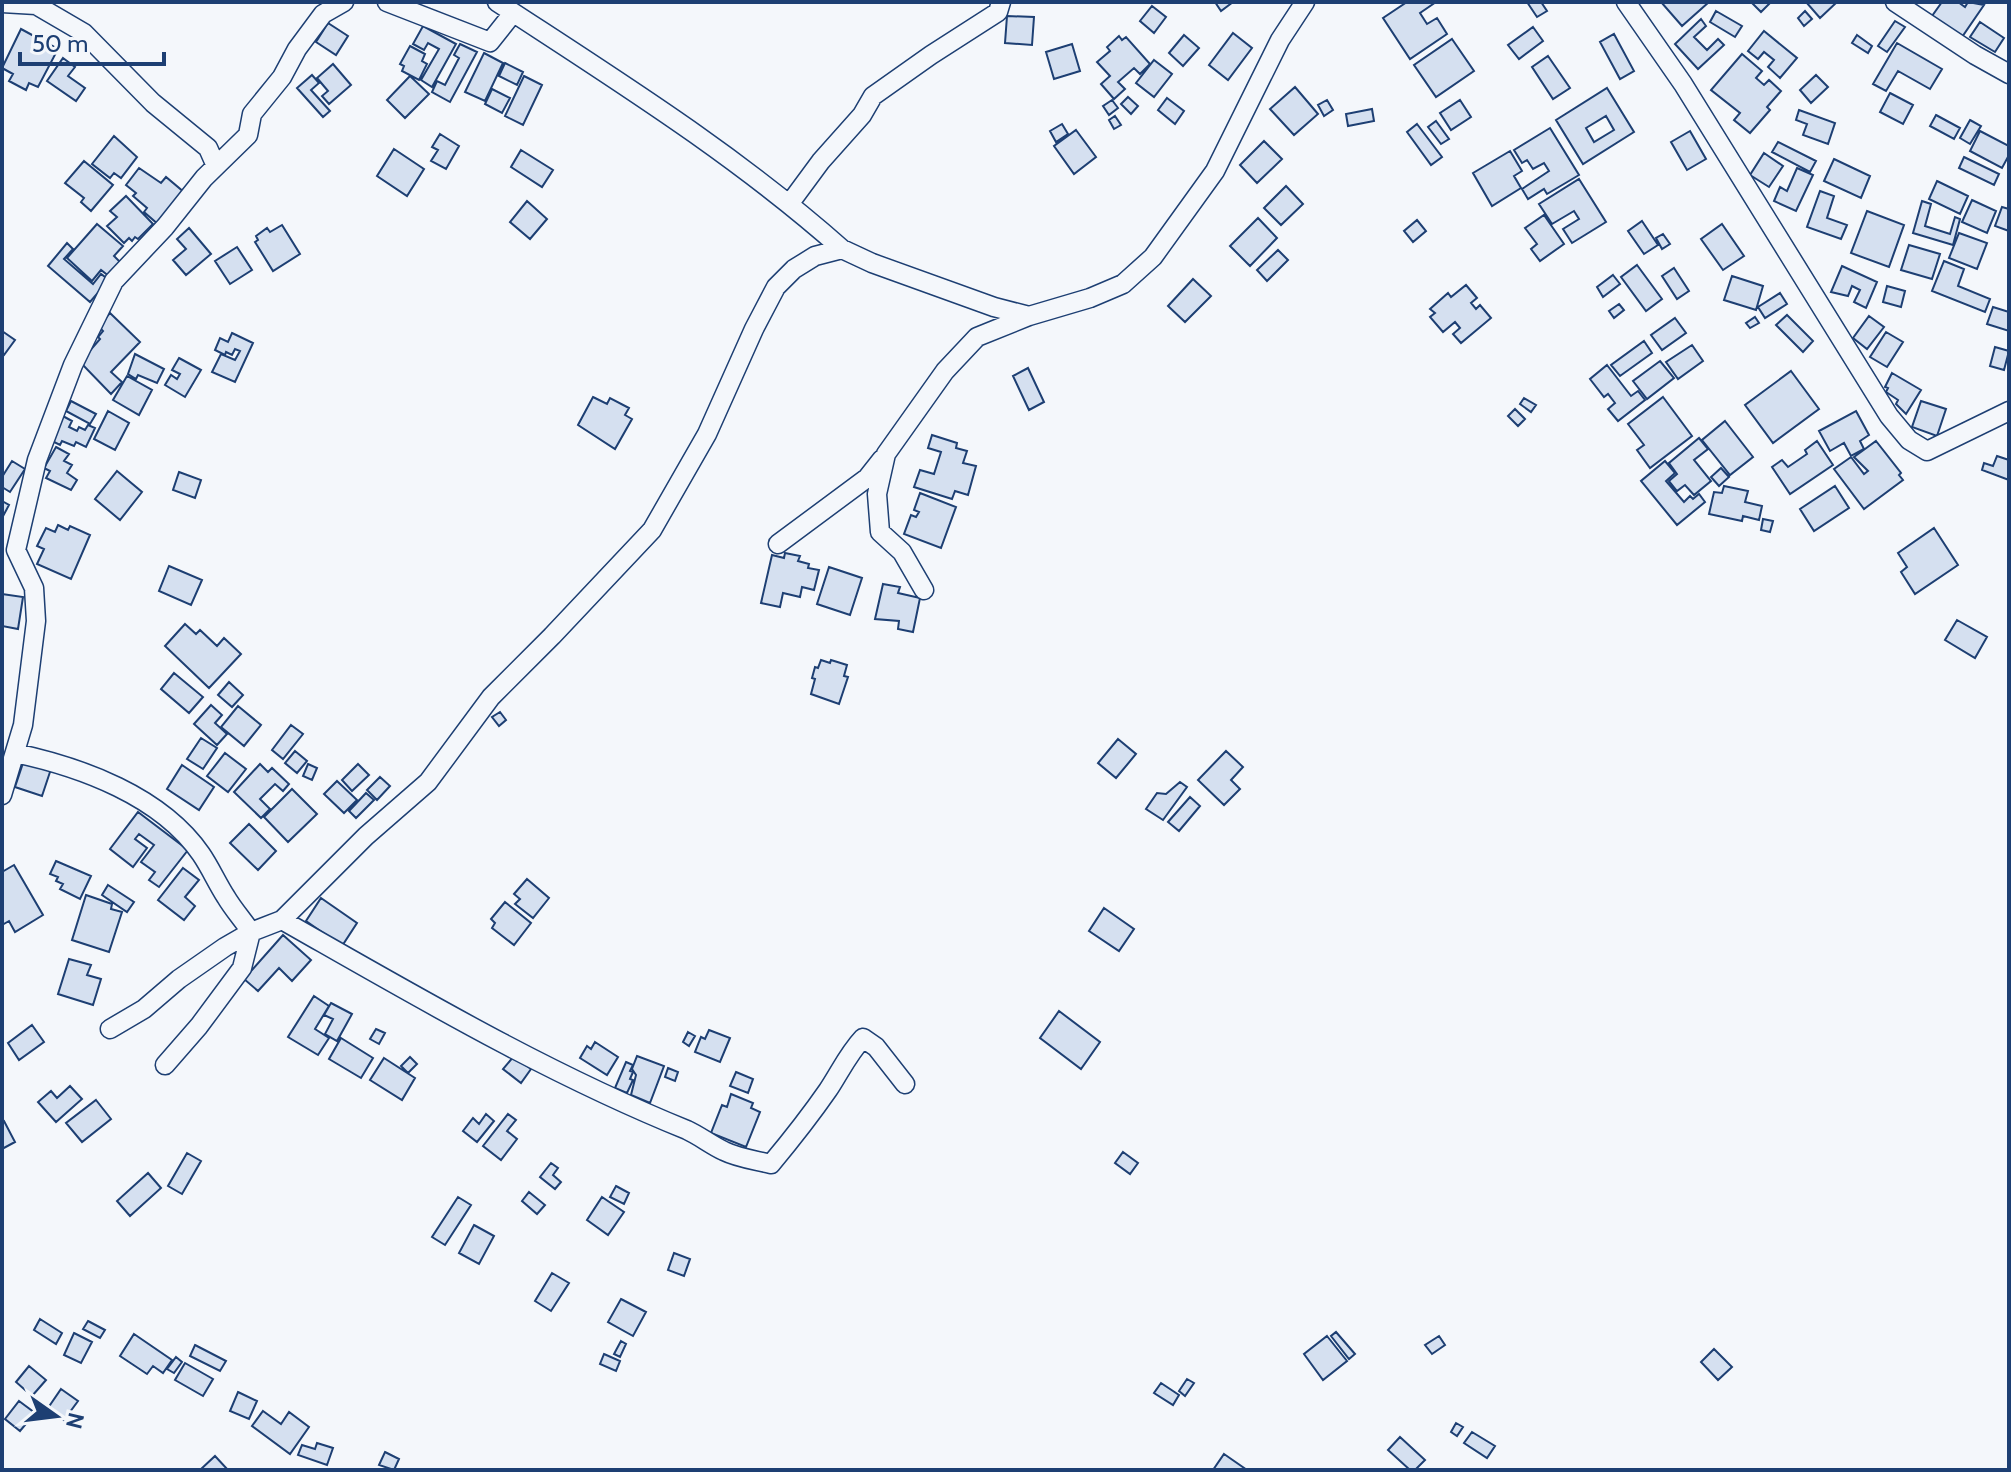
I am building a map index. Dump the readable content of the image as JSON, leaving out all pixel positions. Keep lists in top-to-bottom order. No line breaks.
{"scale_bar":"50 m","north":"right"}
